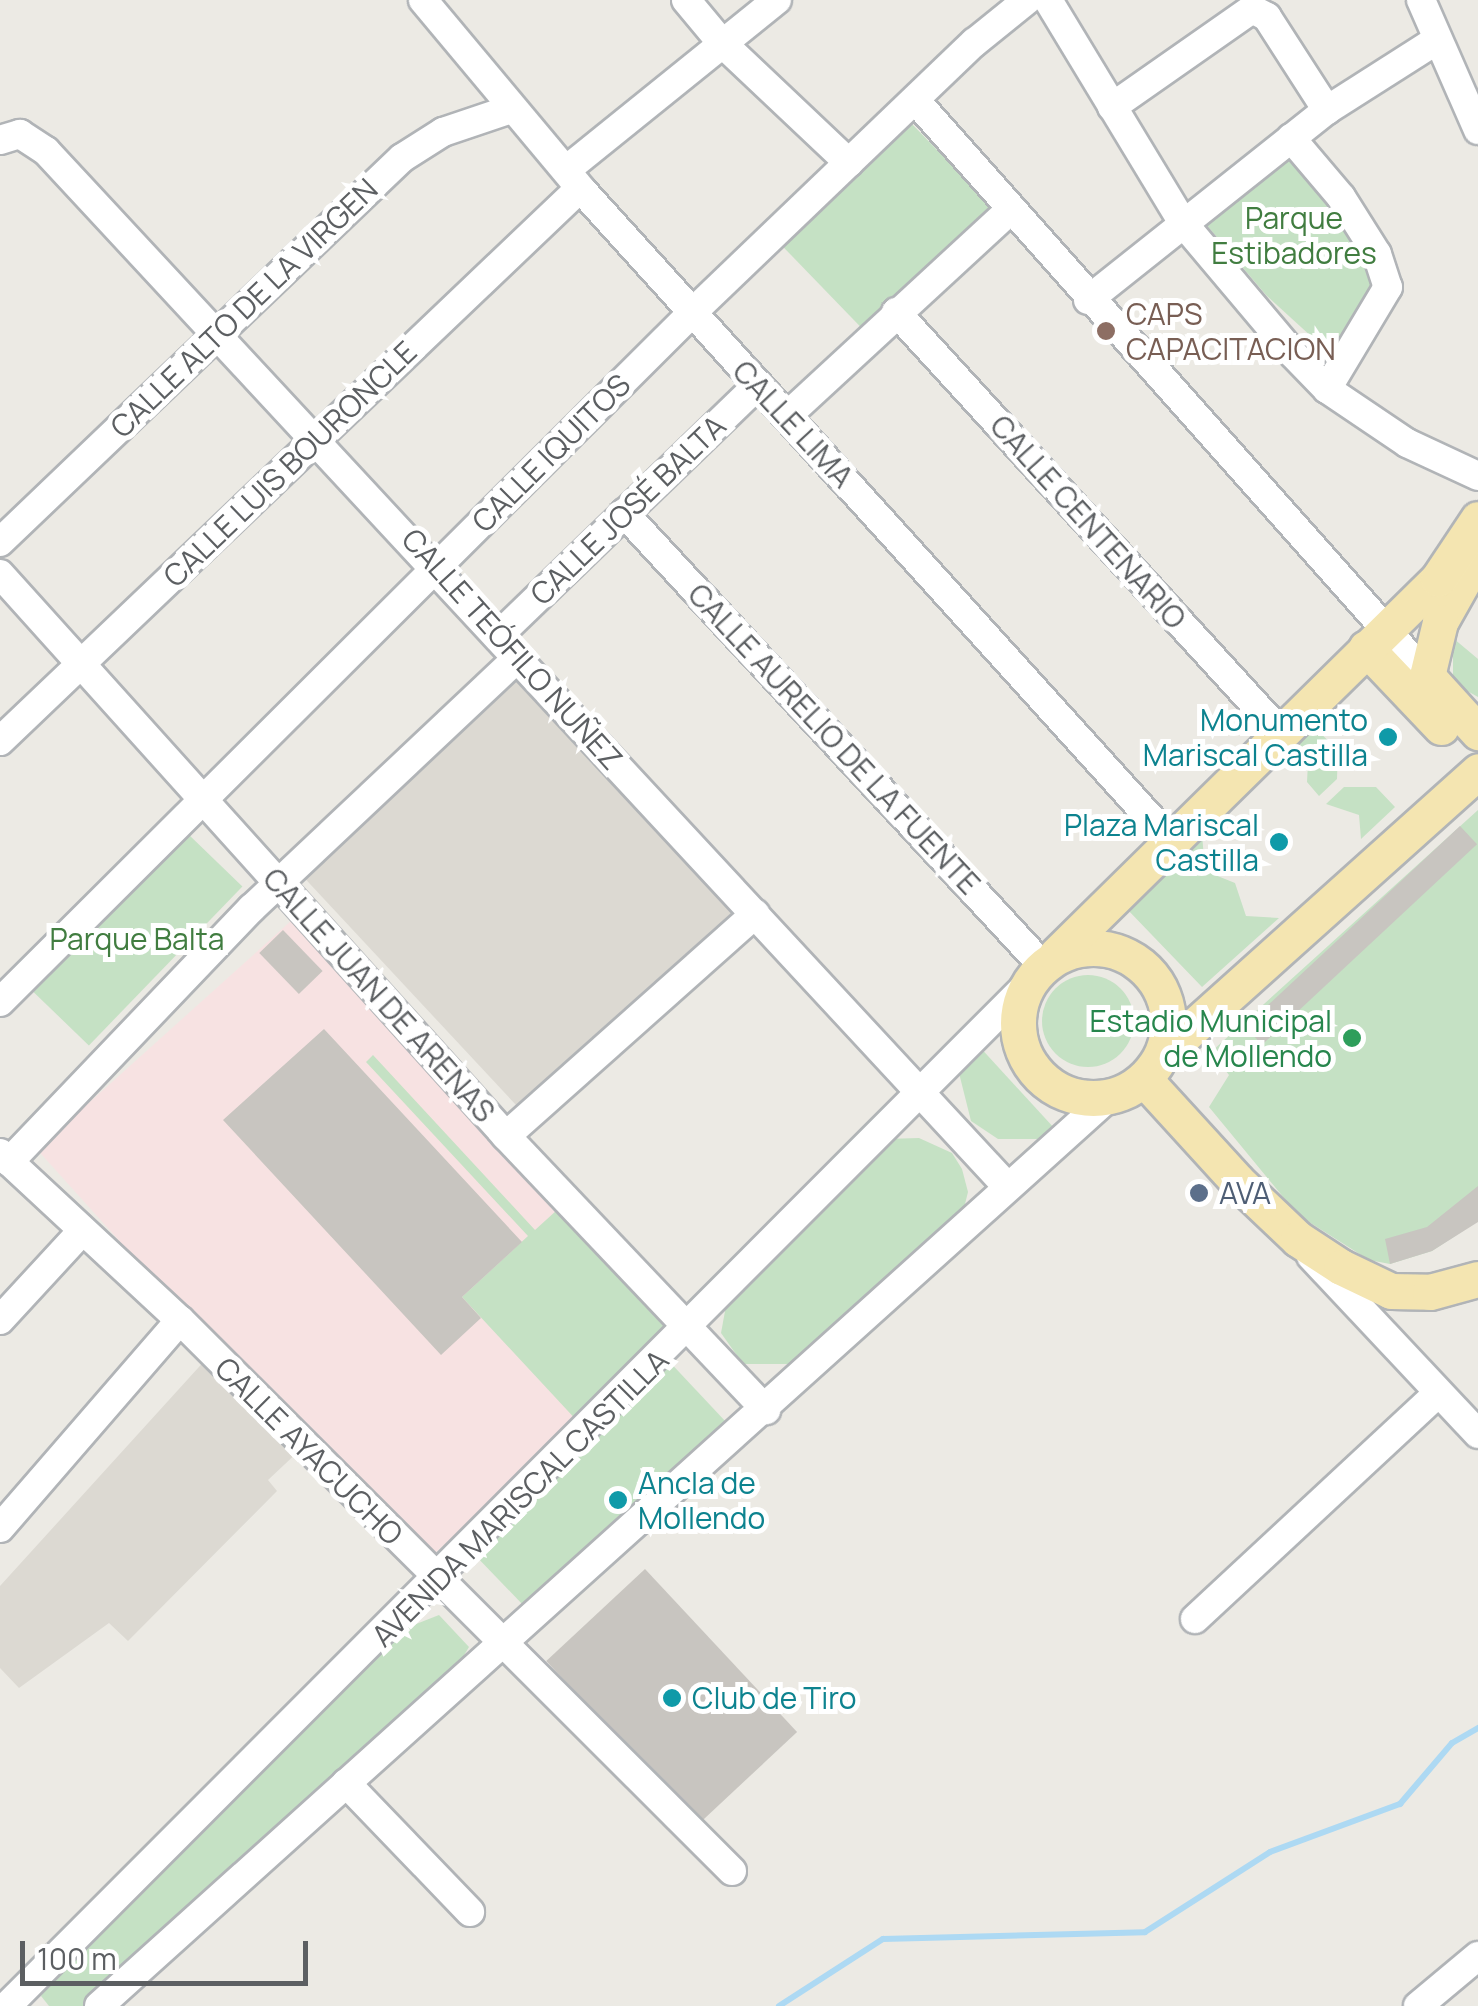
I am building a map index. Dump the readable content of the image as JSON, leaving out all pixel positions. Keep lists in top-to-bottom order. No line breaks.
{"streets":{"main road":["AVENIDA MARISCAL CASTILLA"],"street":["CALLE ALTO DE LA VIRGEN","CALLE LIMA","CALLE IQUITOS","CALLE LUIS BOURONCLE","CALLE JOSÉ BALTA","CALLE CENTENARIO","CALLE TEÓFILO NUÑEZ","CALLE AURELIO DE LA FUENTE","CALLE JUAN DE ARENAS","CALLE AYACUCHO"]},"crossings":[["CALLE ALTO DE LA VIRGEN","CALLE LIMA"],["CALLE ALTO DE LA VIRGEN","CALLE TEÓFILO NUÑEZ"],["CALLE LIMA","CALLE IQUITOS"],["CALLE LIMA","CALLE LUIS BOURONCLE"],["CALLE LIMA","CALLE JOSÉ BALTA"],["CALLE LIMA","AVENIDA MARISCAL CASTILLA"],["CALLE IQUITOS","CALLE TEÓFILO NUÑEZ"],["CALLE IQUITOS","CALLE JUAN DE ARENAS"],["CALLE LUIS BOURONCLE","CALLE TEÓFILO NUÑEZ"],["CALLE LUIS BOURONCLE","CALLE JUAN DE ARENAS"],["CALLE JOSÉ BALTA","CALLE TEÓFILO NUÑEZ"],["CALLE JOSÉ BALTA","CALLE AURELIO DE LA FUENTE"],["CALLE CENTENARIO","AVENIDA MARISCAL CASTILLA"],["CALLE TEÓFILO NUÑEZ","AVENIDA MARISCAL CASTILLA"],["CALLE AURELIO DE LA FUENTE","AVENIDA MARISCAL CASTILLA"],["CALLE JUAN DE ARENAS","AVENIDA MARISCAL CASTILLA"],["CALLE AYACUCHO","AVENIDA MARISCAL CASTILLA"]],"parks":["Parque Estibadores","Parque Balta"],"places":["CAPS CAPACITACION","Monumento Mariscal Castilla","Plaza Mariscal Castilla","Estadio Municipal de Mollendo","AVA","Ancla de Mollendo","Club de Tiro"],"scale_bar":"100 m"}
